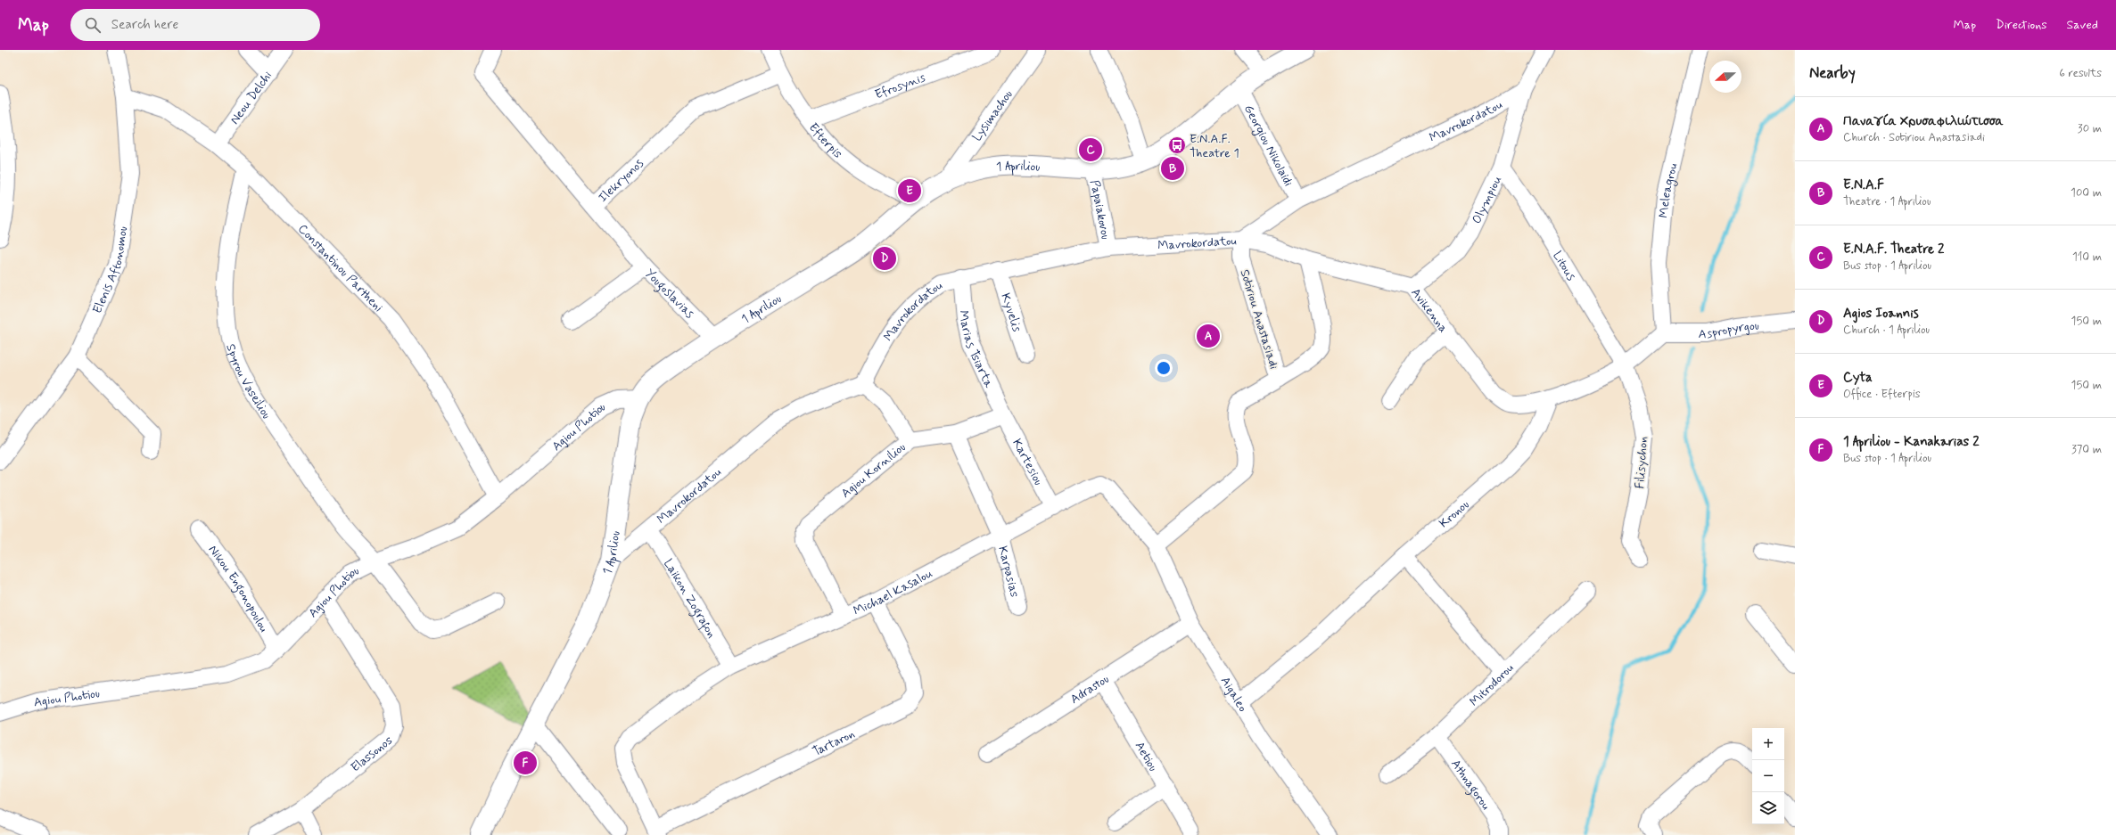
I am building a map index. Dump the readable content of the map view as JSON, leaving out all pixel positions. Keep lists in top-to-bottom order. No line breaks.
{"streets":{"main road":["1 Apriliou"],"street":["Efrosynis","Neou Delchi","Lysimachou","Mavrokordatou","Efterpis","Georgiou Nikolaidi","Ilekryonos","Meleagrou","Olympiou","Papaiakovou","Litous","Constantinou Partheni","Elenis Aftonomou","Yougoslavias","Avikenna","Kyvelis","Sotiriou Anastasiadi","Aspropyrgou","Marias Tsiarta","Spyrou Vaseiliou","Agiou Photiou","Kartesiou","Filisychon","Agiou Korniliou","Kronou","Karpasias","Nikou Engonopoulou","Michael Kasalou","Laikon Zografon","Mitrodorou","Adrastou","Aigaleo","Tartaron","Elassonos","Aetiou","Athnagorou"]},"crossings":[["Efrosynis","Efterpis"],["Neou Delchi","Constantinou Partheni"],["Lysimachou","1 Apriliou"],["Mavrokordatou","Georgiou Nikolaidi"],["Mavrokordatou","1 Apriliou"],["Mavrokordatou","Olympiou"],["Mavrokordatou","Papaiakovou"],["Mavrokordatou","Avikenna"],["Mavrokordatou","Kyvelis"],["Mavrokordatou","Sotiriou Anastasiadi"],["Mavrokordatou","Marias Tsiarta"],["Mavrokordatou","Laikon Zografon"],["Efterpis","1 Apriliou"],["Efterpis","Ilekryonos"],["Georgiou Nikolaidi","1 Apriliou"],["1 Apriliou","Papaiakovou"],["1 Apriliou","Yougoslavias"],["1 Apriliou","Agiou Photiou"],["Meleagrou","Aspropyrgou"],["Olympiou","Litous"],["Olympiou","Avikenna"],["Litous","Filisychon"],["Constantinou Partheni","Elenis Aftonomou"],["Constantinou Partheni","Spyrou Vaseiliou"],["Constantinou Partheni","Agiou Photiou"],["Avikenna","Sotiriou Anastasiadi"],["Avikenna","Kronou"],["Sotiriou Anastasiadi","Michael Kasalou"],["Sotiriou Anastasiadi","Aigaleo"],["Marias Tsiarta","Kartesiou"],["Marias Tsiarta","Agiou Korniliou"],["Spyrou Vaseiliou","Agiou Photiou"],["Agiou Photiou","Nikou Engonopoulou"],["Agiou Photiou","Elassonos"],["Kartesiou","Agiou Korniliou"],["Kartesiou","Michael Kasalou"],["Agiou Korniliou","Karpasias"],["Agiou Korniliou","Michael Kasalou"],["Kronou","Aigaleo"],["Karpasias","Michael Kasalou"],["Michael Kasalou","Laikon Zografon"],["Michael Kasalou","Aigaleo"],["Michael Kasalou","Tartaron"],["Mitrodorou","Athnagorou"],["Adrastou","Aigaleo"],["Adrastou","Aetiou"]],"places":{"bus stop":["E.N.A.F. Theatre 1"]},"north":"left","page":{"header":"Map","search":"Search here","nav":["Map","Directions","Saved"],"heading":["Nearby","6 results"],"list":[{"mark":"A","name":"Παναγία Χρυσαφιλιώτισσα","note":"Church · Sotiriou Anastasiadi","value":"30 m"},{"mark":"B","name":"E.N.A.F","note":"Theatre · 1 Apriliou","value":"100 m"},{"mark":"C","name":"E.N.A.F. Theatre 2","note":"Bus stop · 1 Apriliou","value":"110 m"},{"mark":"D","name":"Agios Ioannis","note":"Church · 1 Apriliou","value":"150 m"},{"mark":"E","name":"Cyta","note":"Office · Efterpis","value":"150 m"},{"mark":"F","name":"1 Apriliou - Kanakarias 2","note":"Bus stop · 1 Apriliou","value":"370 m"}],"pins":["C","B","E","D","A","F"],"map_buttons":["+","−"]}}
